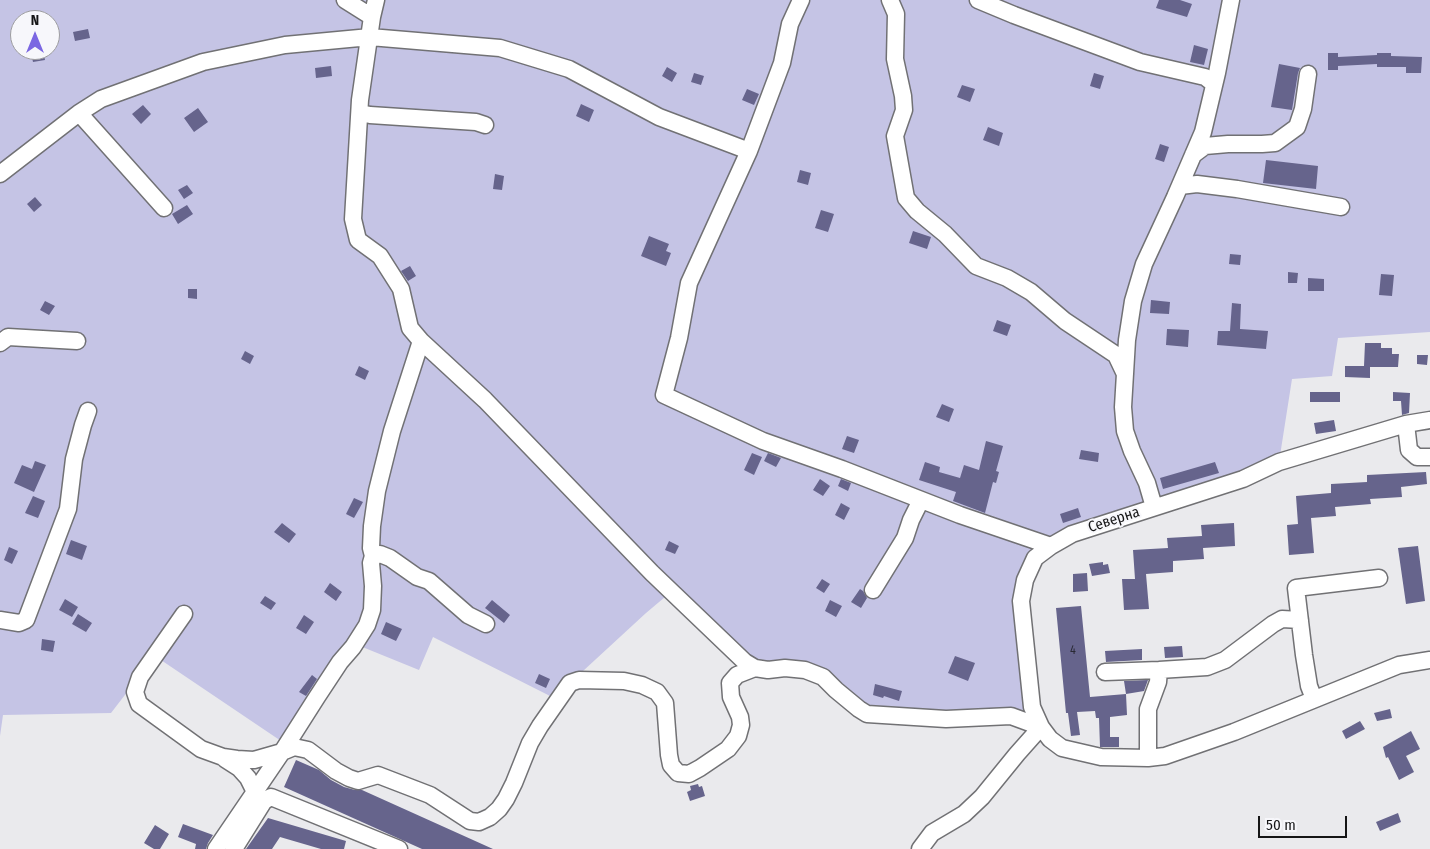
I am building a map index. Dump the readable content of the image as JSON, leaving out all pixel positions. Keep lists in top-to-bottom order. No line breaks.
{"streets":{"street":["Северна"]},"house_numbers":["4"],"scale_bar":"50 m","north":"top"}
